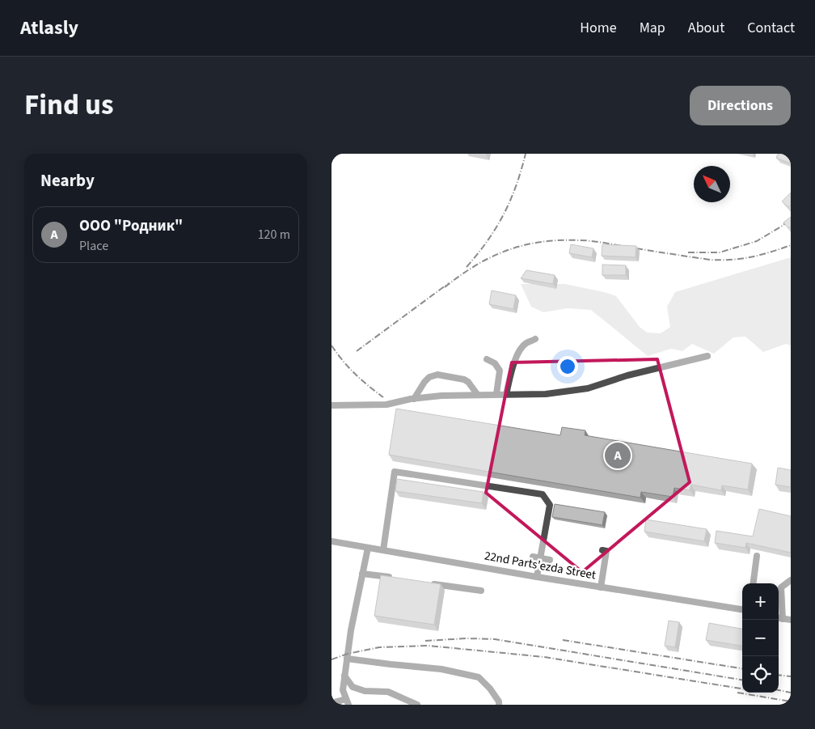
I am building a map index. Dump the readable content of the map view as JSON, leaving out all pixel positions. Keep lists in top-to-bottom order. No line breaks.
{"streets":{"street":["22nd Parts'ezda Street"]},"north":"top left","page":{"header":"Atlasly","nav":["Home","Map","About","Contact"],"title":"Find us","buttons":"Directions","heading":"Nearby","list":[{"mark":"A","name":"ООО \"Родник\"","note":"Place","value":"120 m"}],"pins":"A","map_buttons":["+","−"]}}
